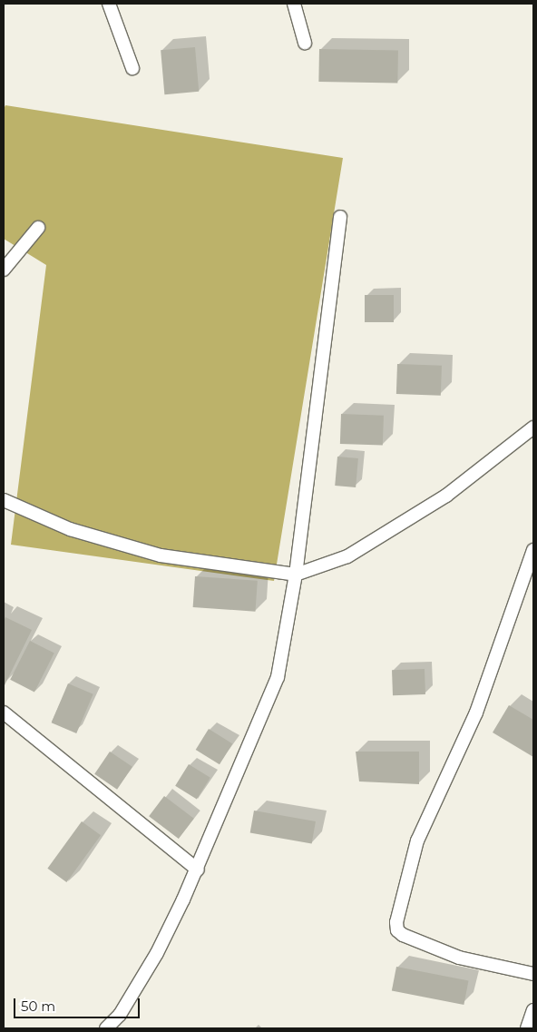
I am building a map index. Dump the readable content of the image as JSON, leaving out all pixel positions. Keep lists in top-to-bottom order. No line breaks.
{"scale_bar":"50 m"}
